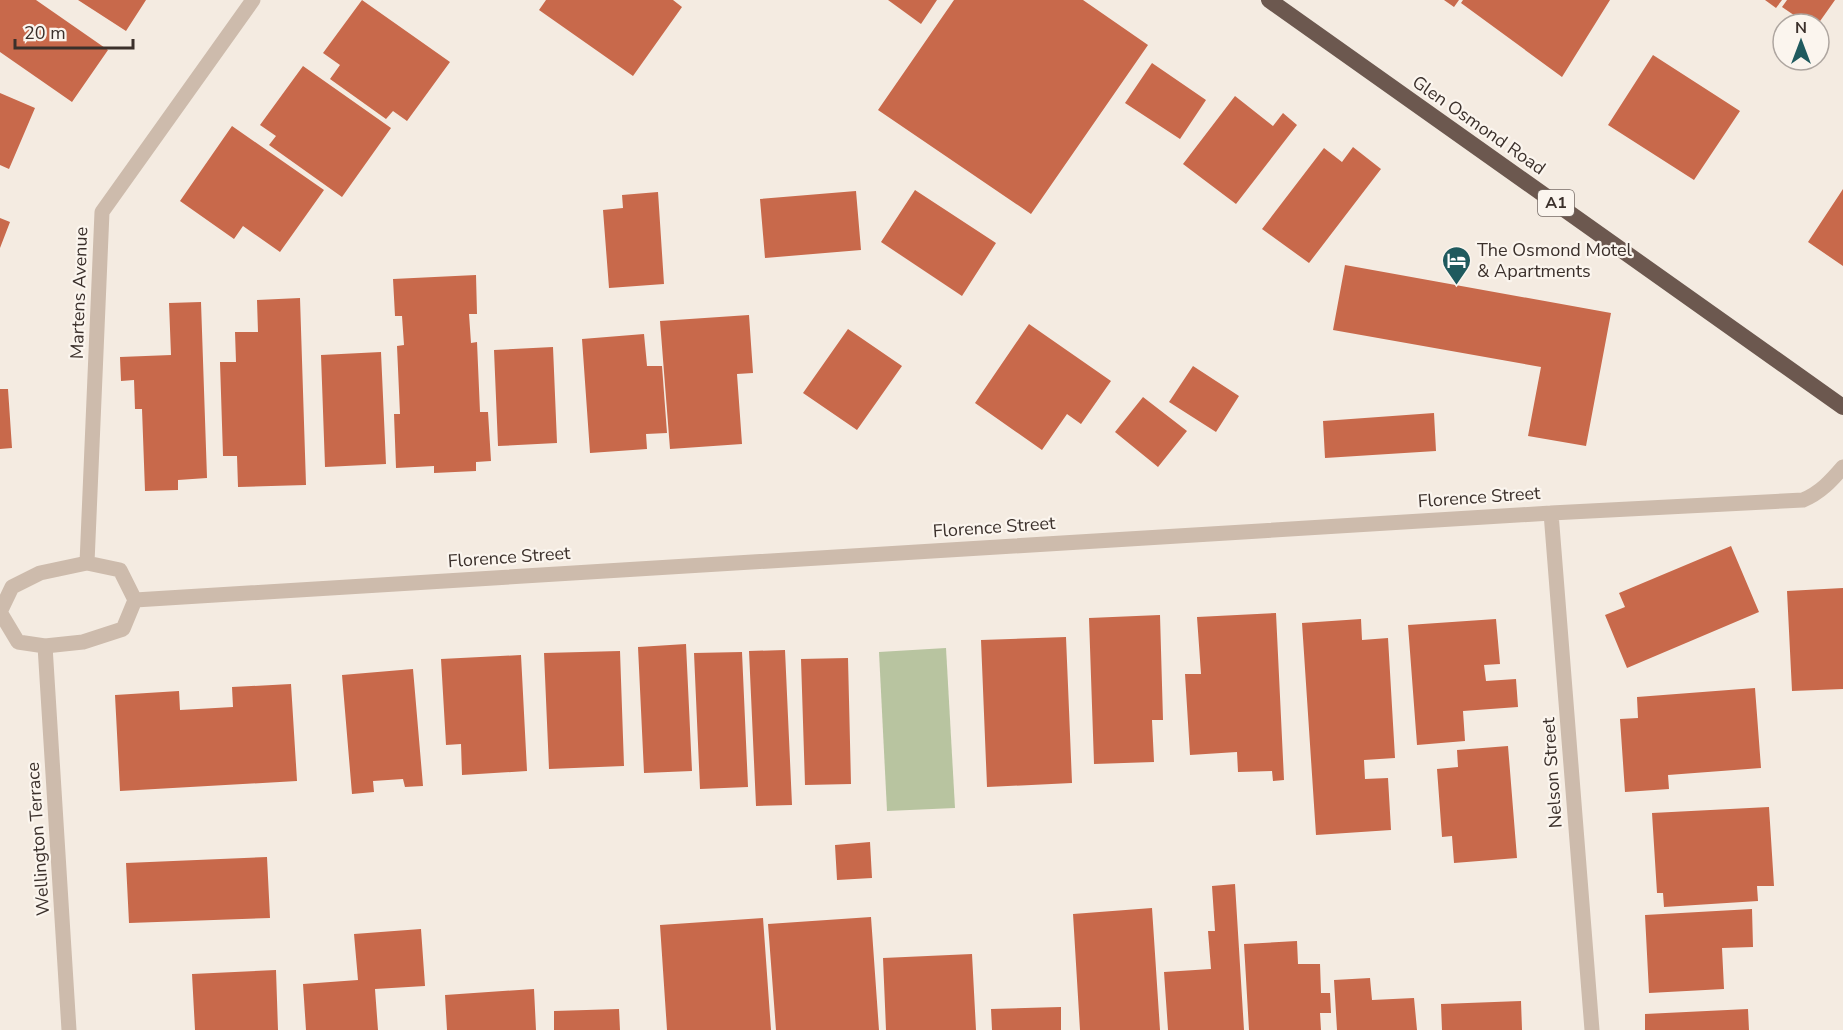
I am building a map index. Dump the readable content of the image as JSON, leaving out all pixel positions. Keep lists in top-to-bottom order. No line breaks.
{"streets":{"highway":["Glen Osmond Road","A1"],"street":["Martens Avenue","Florence Street","Nelson Street","Wellington Terrace"]},"crossings":[["Martens Avenue","Florence Street"],["Martens Avenue","Wellington Terrace"],["Florence Street","Nelson Street"],["Florence Street","Wellington Terrace"]],"places":{"hotel":["The Osmond Motel & Apartments"]},"scale_bar":"20 m","north":"top"}
